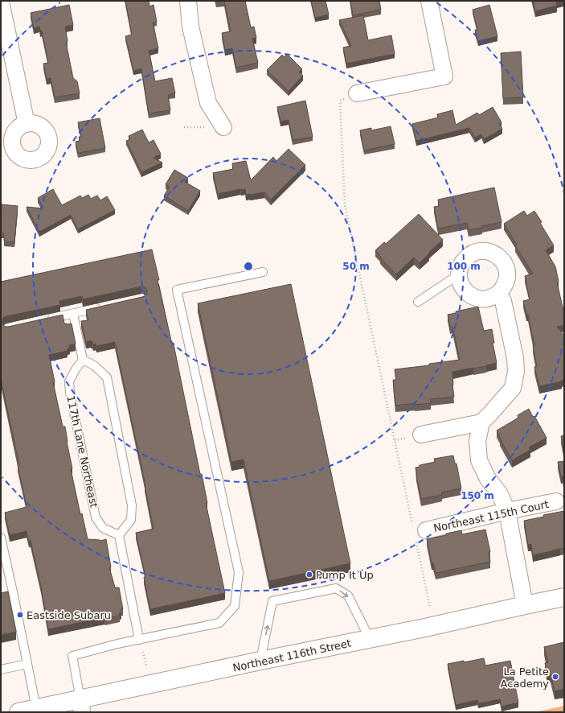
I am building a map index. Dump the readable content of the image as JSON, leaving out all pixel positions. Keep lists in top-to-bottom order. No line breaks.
{"streets":{"street":["Northeast 115th Court","Northeast 116th Street"],"lane":["117th Lane Northeast"]},"places":["Pump It Up","Eastside Subaru","La Petite Academy"],"rings":["50 m","100 m","150 m"]}
